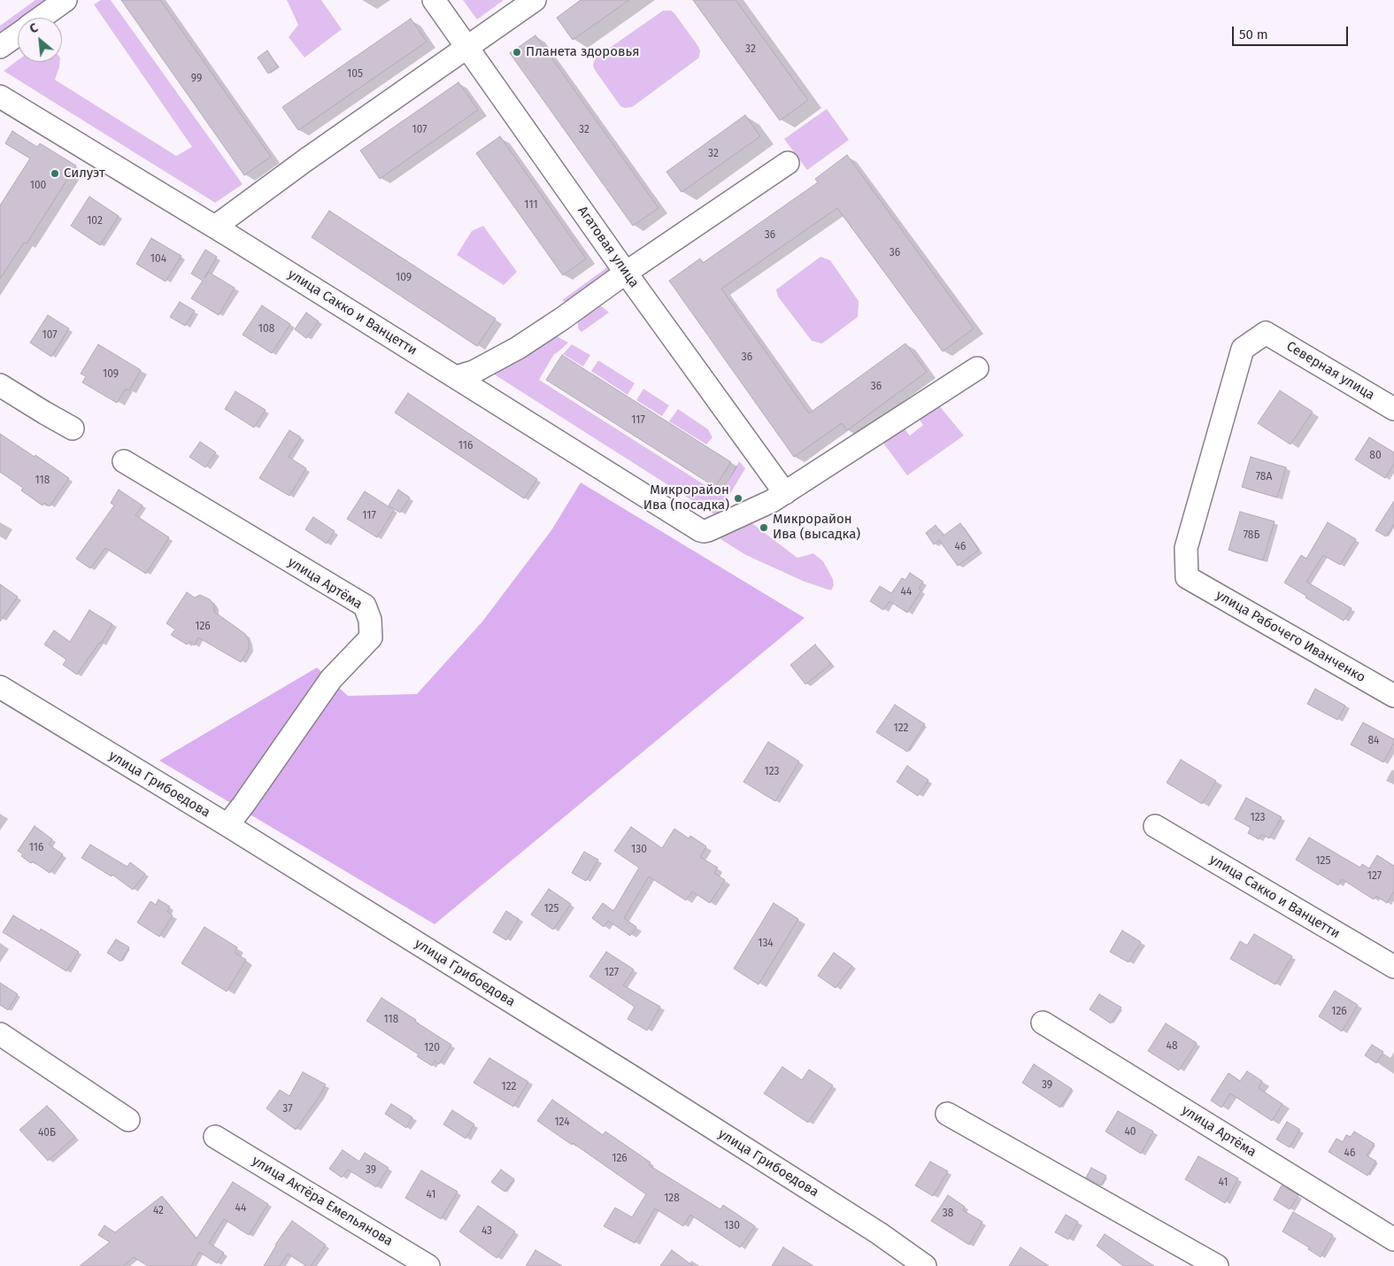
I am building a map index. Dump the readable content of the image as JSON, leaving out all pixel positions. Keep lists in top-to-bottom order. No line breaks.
{"streets":{"street":["Агатовая улица","улица Сакко и Ванцетти","Северная улица","улица Артёма","улица Рабочего Иванченко","улица Грибоедова","улица Актёра Емельянова"]},"crossings":[["Агатовая улица","улица Сакко и Ванцетти"],["Северная улица","улица Рабочего Иванченко"],["улица Артёма","улица Грибоедова"]],"places":["Планета здоровья","Силуэт","Микрорайон Ива (посадка)","Микрорайон Ива (высадка)"],"house_numbers":["32","105","99","107","32","32","100","111","102","36","36","104","109","108","107","36","109","36","117","116","80","78А","118","117","78Б","46","44","126","122","84","123","123","116","130","125","127","125","134","127","126","118","48","120","39","122","37","124","40","40Б","46","126","39","41","41","128","44","42","38","130","43"],"scale_bar":"50 m","north":"top left"}
